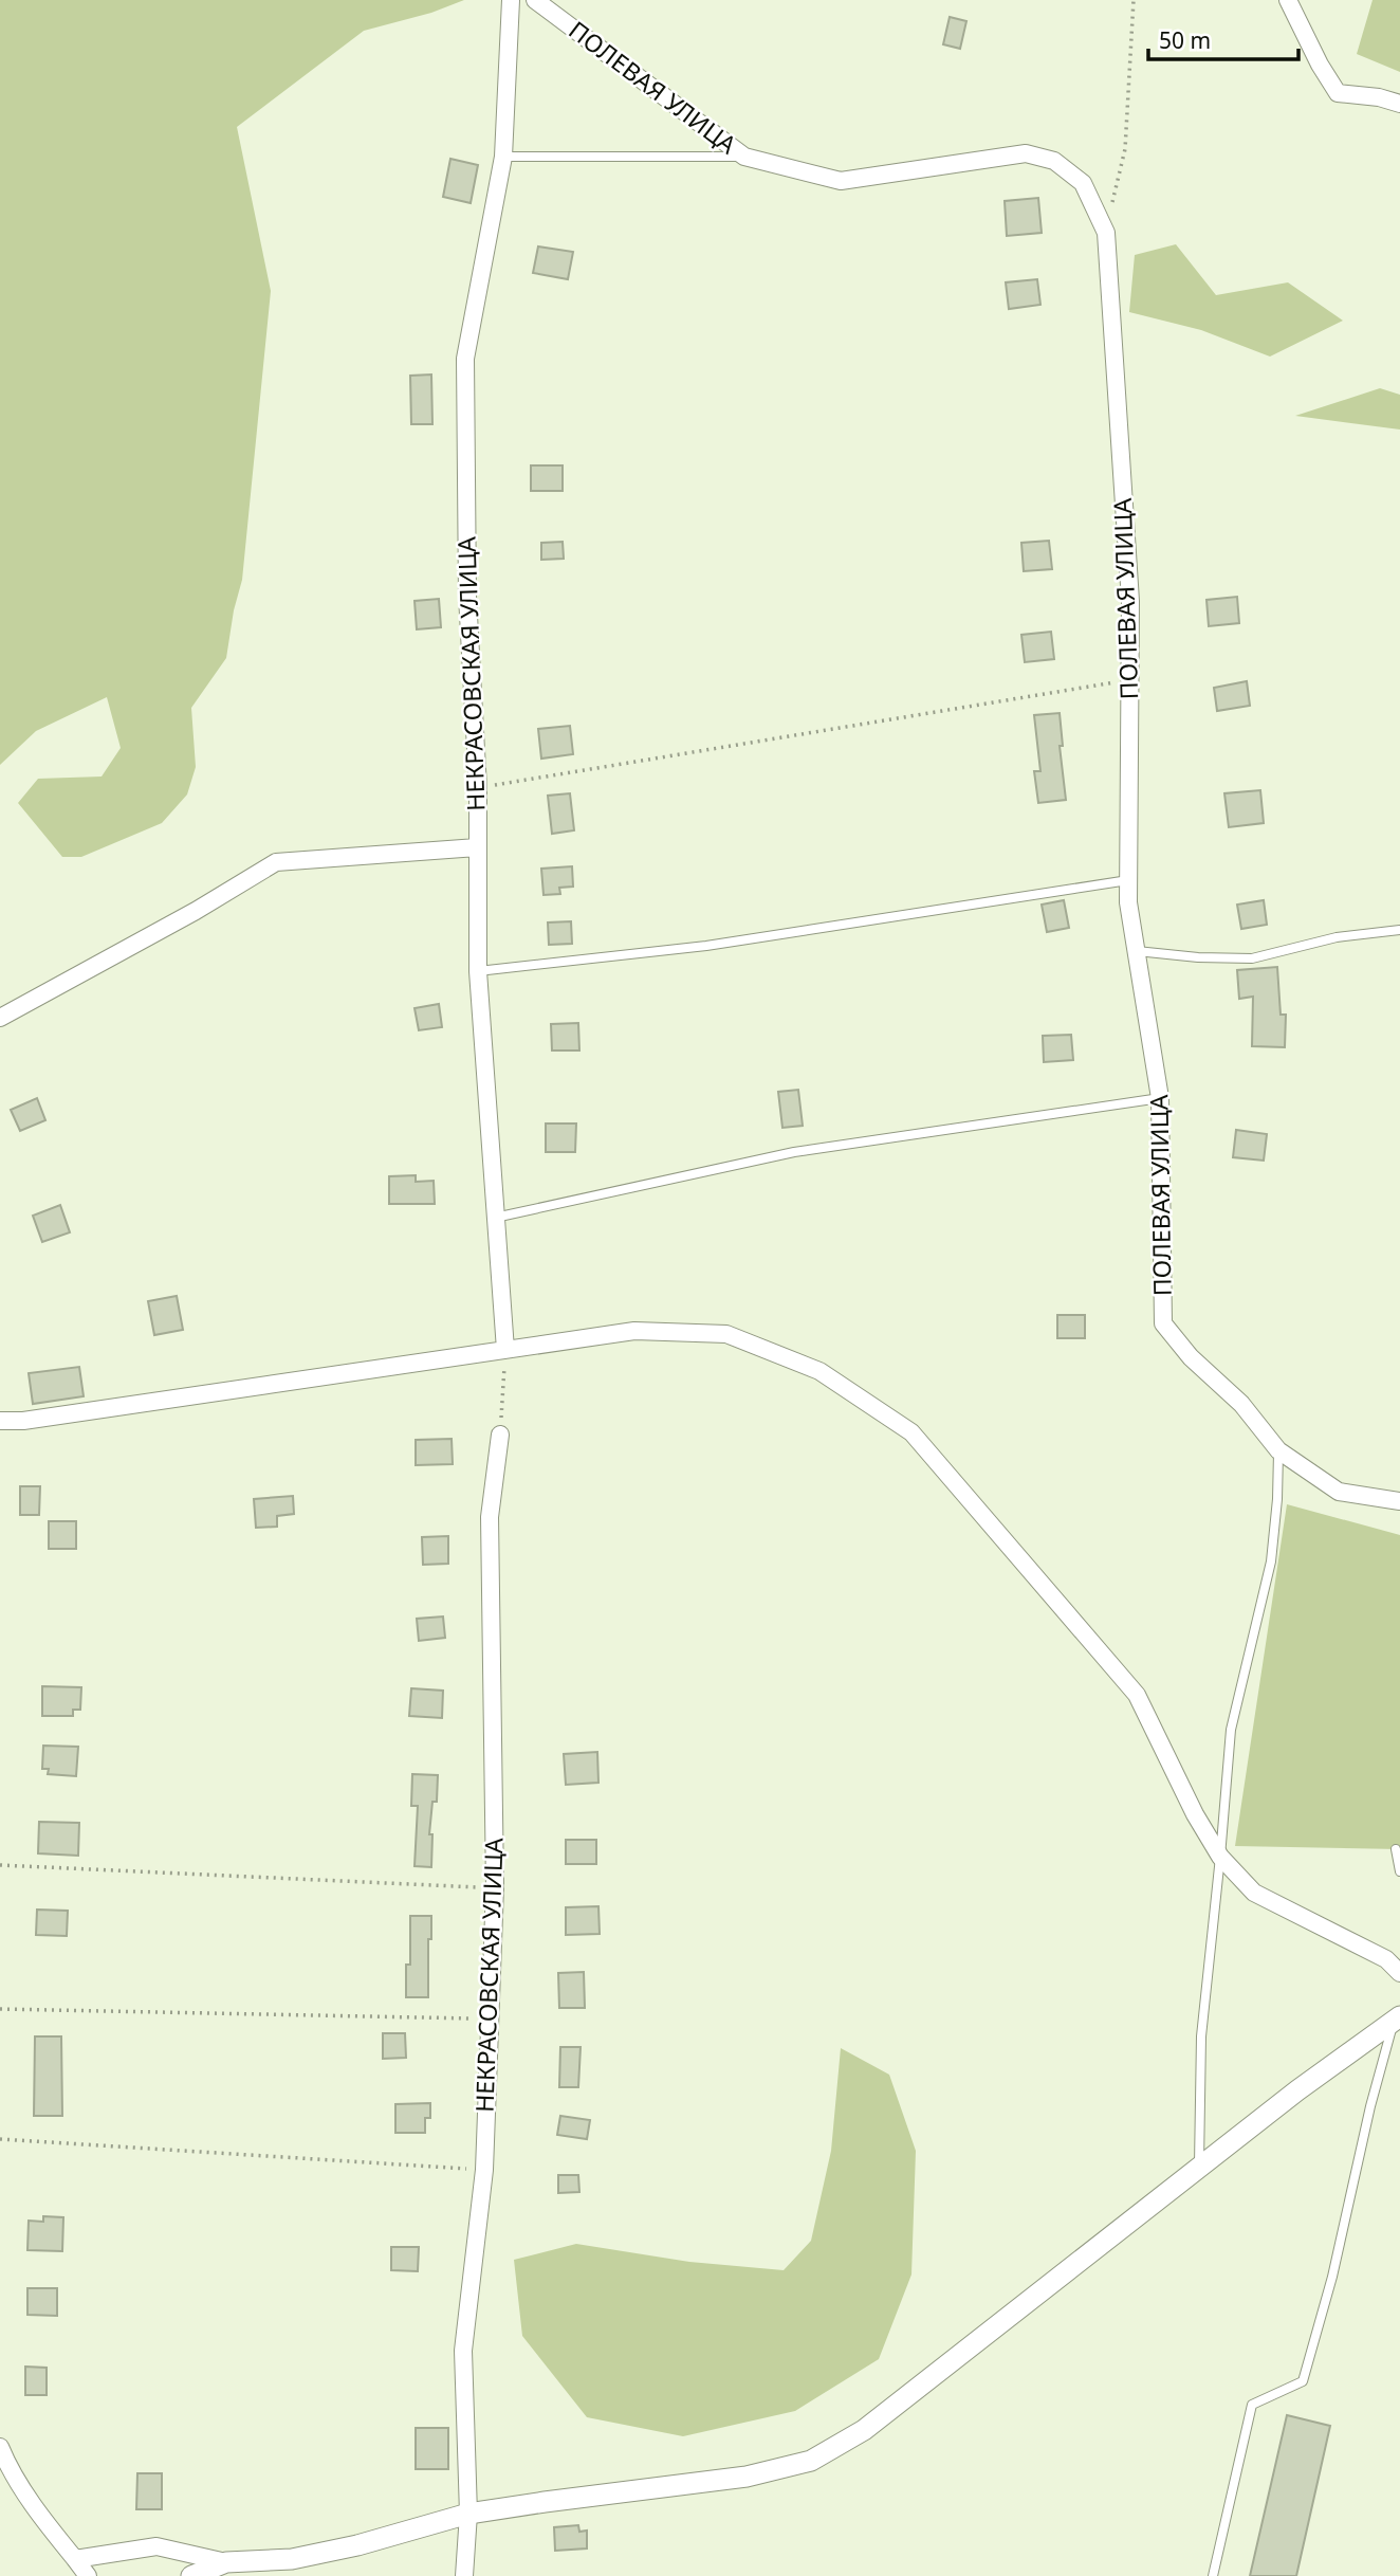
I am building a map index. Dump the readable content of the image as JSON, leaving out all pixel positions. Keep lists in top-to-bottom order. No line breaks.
{"streets":{"street":["ПОЛЕВАЯ УЛИЦА","НЕКРАСОВСКАЯ УЛИЦА"]},"scale_bar":"50 m"}
